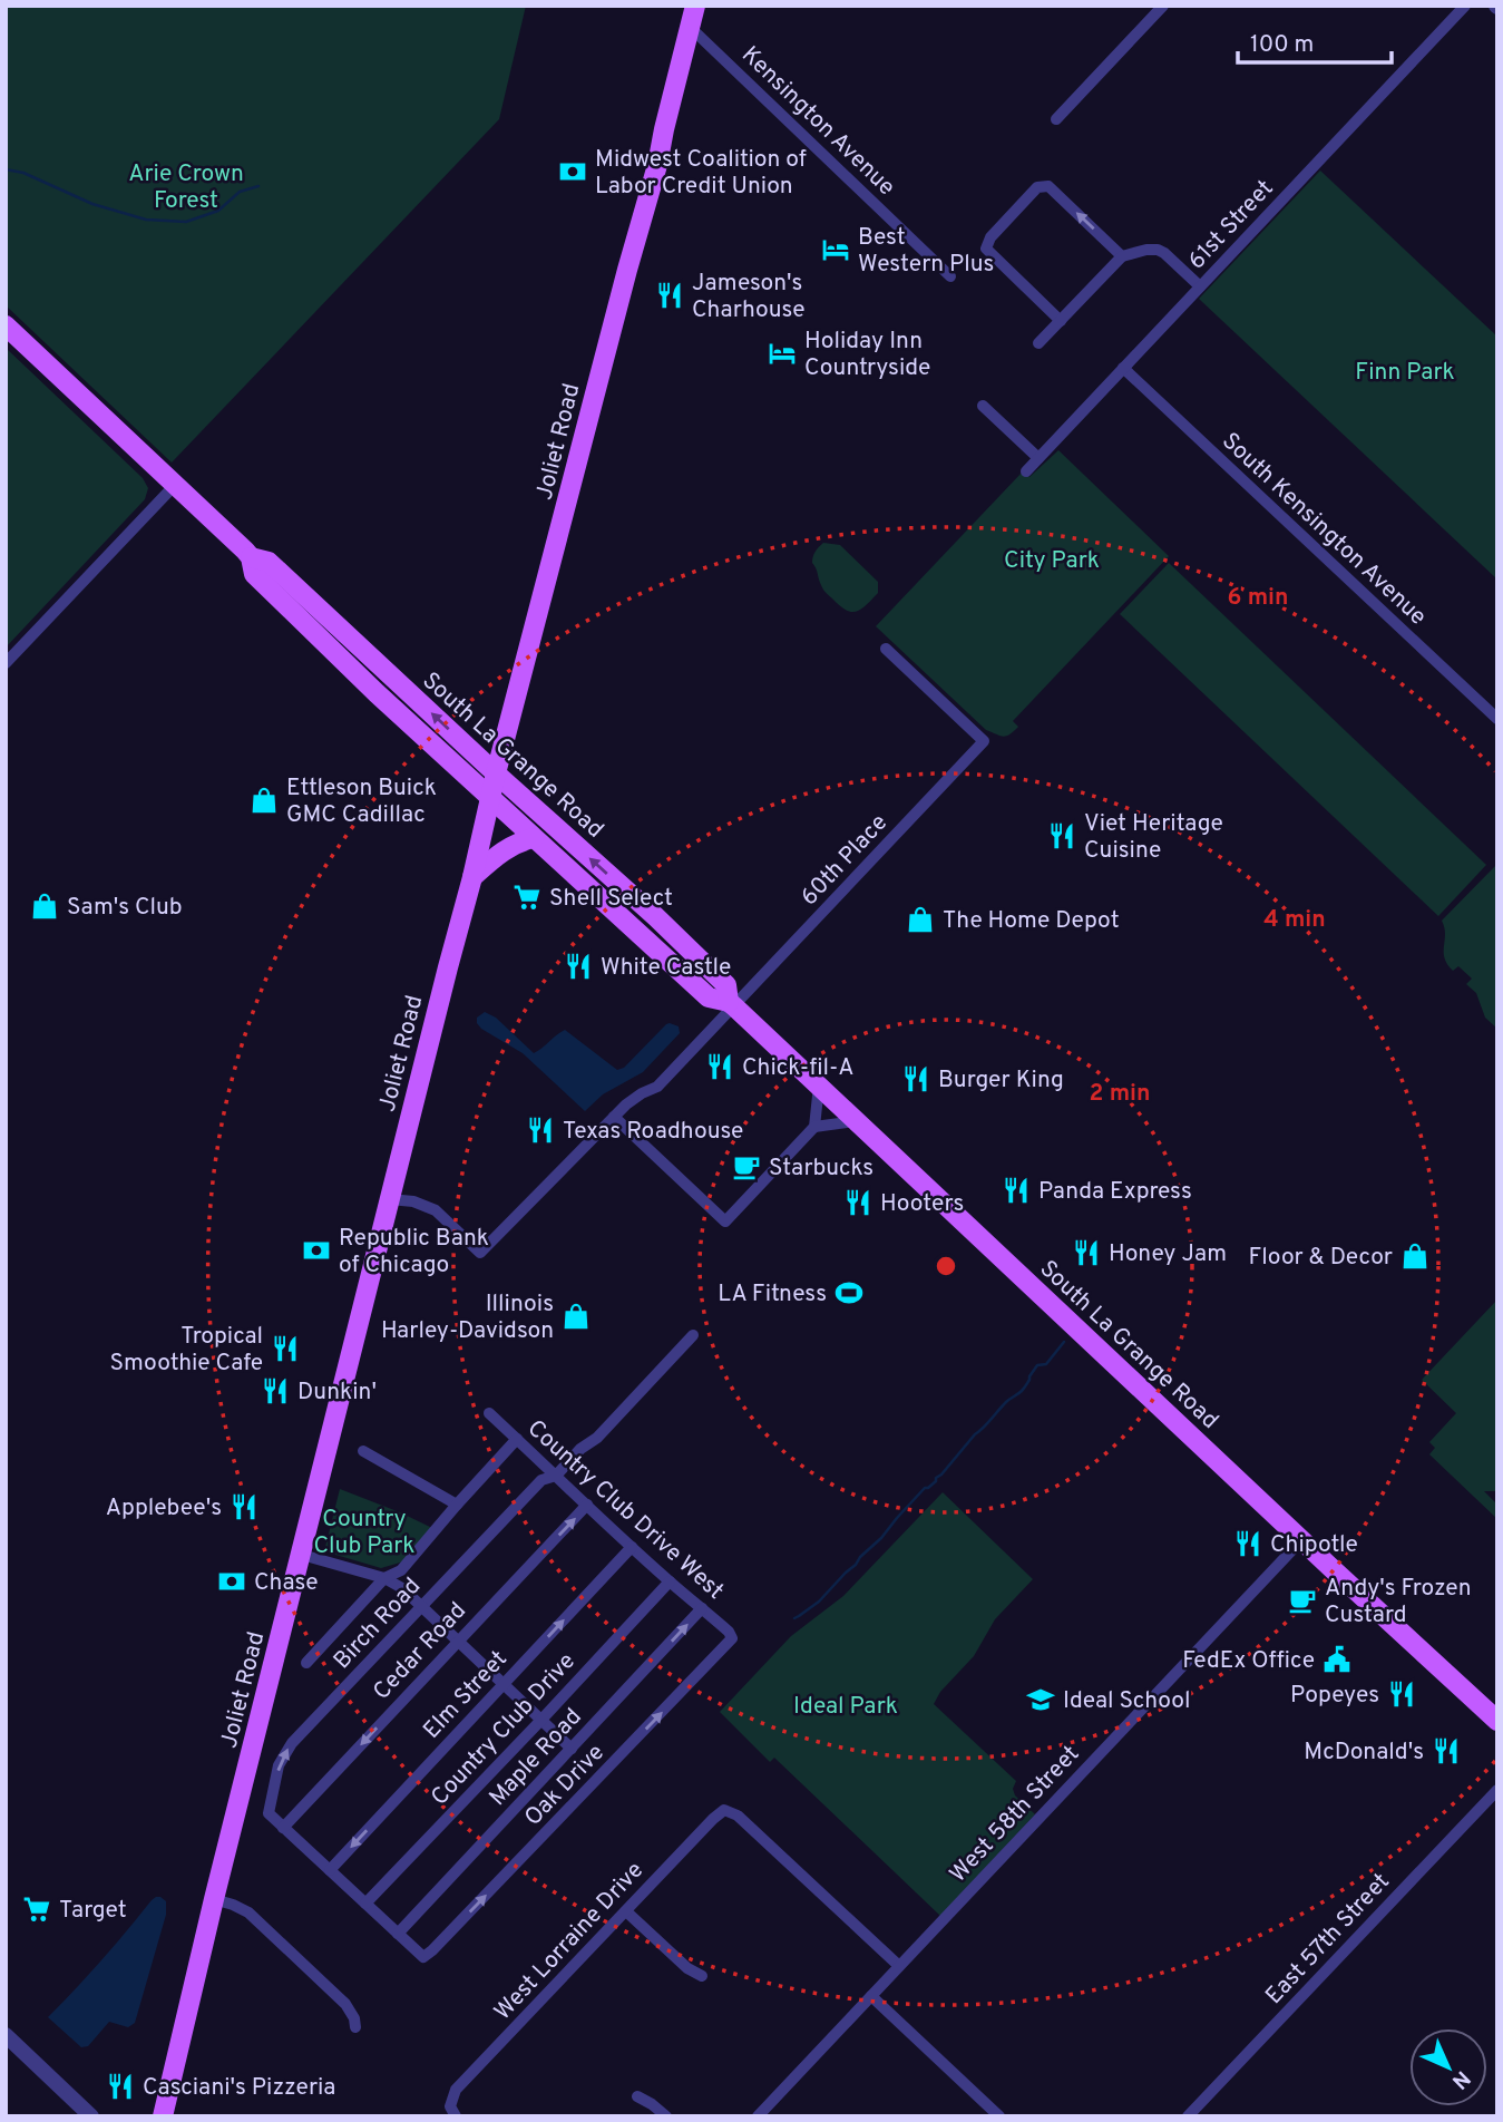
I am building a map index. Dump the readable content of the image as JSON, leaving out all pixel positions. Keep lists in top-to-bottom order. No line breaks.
{"streets":{"main road":["Joliet Road","South La Grange Road"],"street":["Kensington Avenue","61st Street","South Kensington Avenue","60th Place","Country Club Drive West","Birch Road","Cedar Road","Elm Street","Country Club Drive","Maple Road","Oak Drive","West 58th Street","East 57th Street","West Lorraine Drive"]},"crossings":[["Kensington Avenue","Joliet Road"],["61st Street","South Kensington Avenue"],["Joliet Road","South La Grange Road"],["South La Grange Road","60th Place"],["South La Grange Road","West 58th Street"],["Country Club Drive West","Birch Road"],["Country Club Drive West","Cedar Road"],["Country Club Drive West","Elm Street"],["Country Club Drive West","Country Club Drive"],["Country Club Drive West","Maple Road"],["Country Club Drive West","Oak Drive"],["Birch Road","Cedar Road"],["Maple Road","Oak Drive"],["West 58th Street","West Lorraine Drive"]],"one_way":["Maple Road","Oak Drive"],"parks":["Arie Crown Forest","Finn Park","City Park","Country Club Park","Ideal Park"],"places":{"bank":["Midwest Coalition of Labor Credit Union","Republic Bank of Chicago","Chase"],"hotel":["Best Western Plus","Holiday Inn Countryside"],"restaurant":["Jameson's Charhouse","Viet Heritage Cuisine","White Castle","Chick-fil-A","Burger King","Texas Roadhouse","Panda Express","Hooters","Honey Jam","Tropical Smoothie Cafe","Dunkin'","Applebee's","Chipotle","Popeyes","McDonald's","Casciani's Pizzeria"],"shop":["Ettleson Buick GMC Cadillac","Sam's Club","The Home Depot","Floor & Decor","Illinois Harley-Davidson"],"supermarket":["Shell Select","Target"],"cafe":["Starbucks","Andy's Frozen Custard"],"sports":["LA Fitness"],"public building":["FedEx Office"],"school or university":["Ideal School"]},"scale_bar":"100 m","north":"bottom right","rings":["6 min","4 min","2 min"]}
